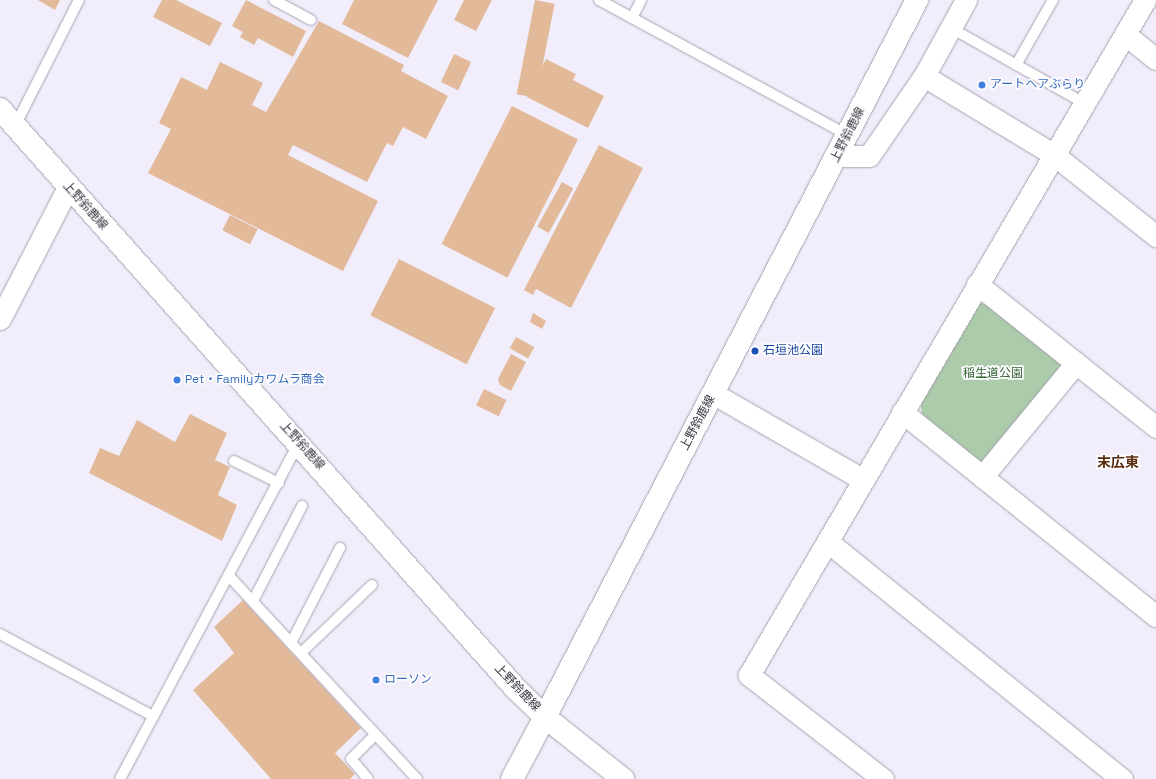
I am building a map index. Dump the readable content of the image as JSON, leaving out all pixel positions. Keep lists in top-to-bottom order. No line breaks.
{"streets":{"main road":["上野鈴鹿線"]},"districts":["末広東"],"parks":["稲生道公園"],"places":["アートヘアぶらり","石垣池公園","Pet・Familyカワムラ商会","ローソン"]}
